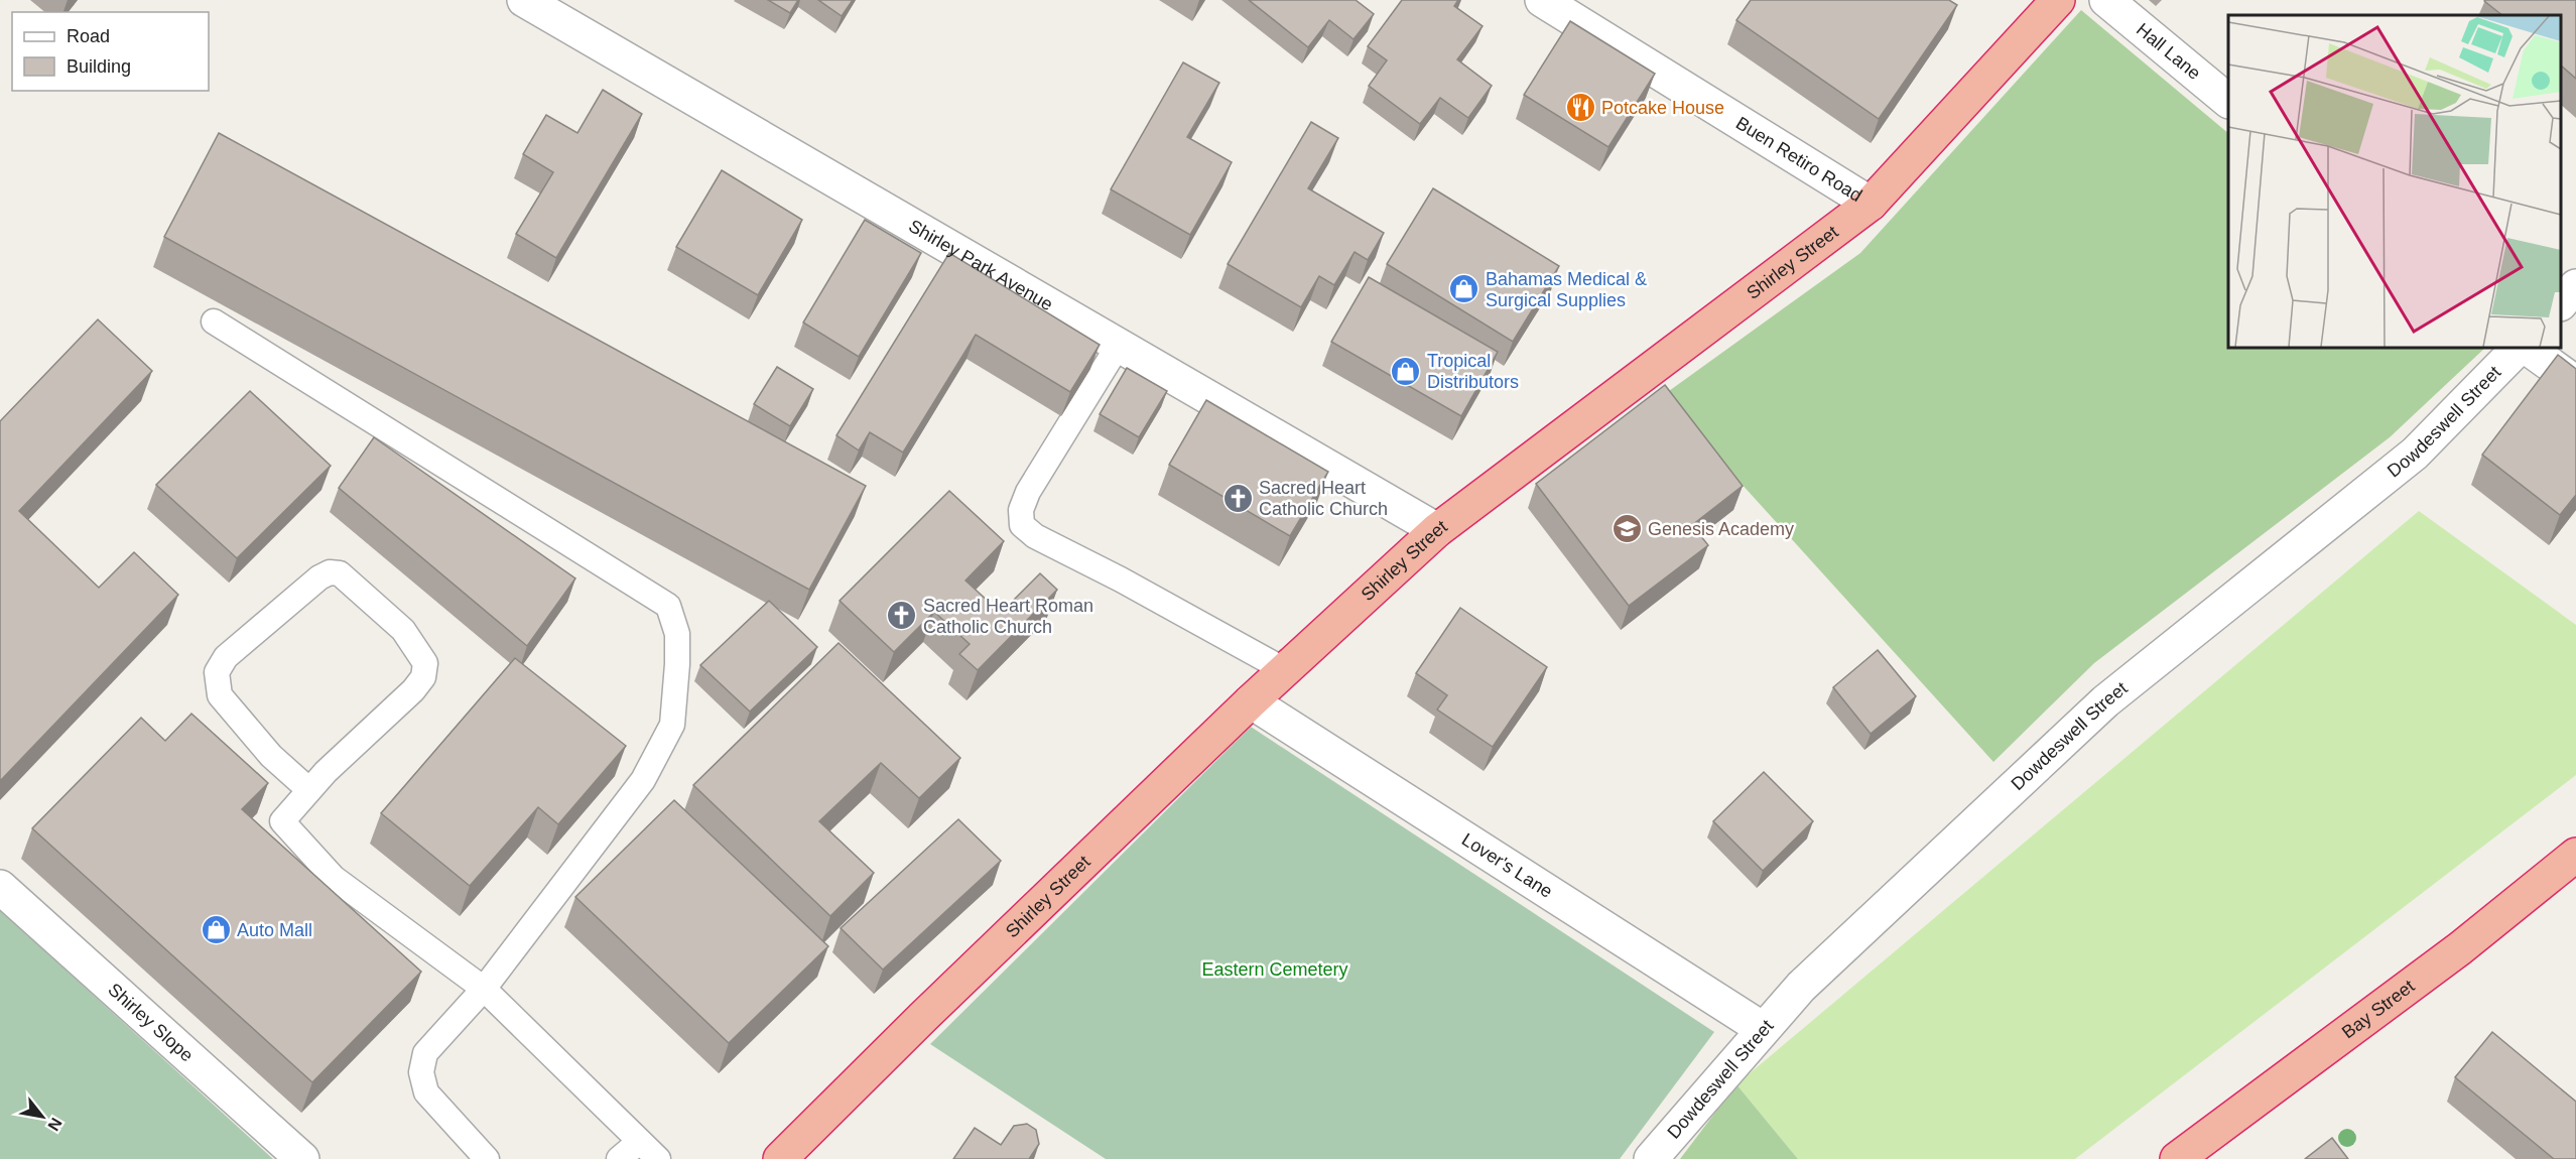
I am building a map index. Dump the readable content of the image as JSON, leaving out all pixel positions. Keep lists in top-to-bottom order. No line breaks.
{"streets":{"highway":["Shirley Street","Bay Street"],"street":["Hall Lane","Buen Retiro Road","Shirley Park Avenue","Dowdeswell Street","Lover's Lane","Shirley Slope"]},"crossings":[["Buen Retiro Road","Shirley Street"],["Shirley Street","Shirley Park Avenue"],["Shirley Street","Lover's Lane"],["Dowdeswell Street","Lover's Lane"]],"parks":["Eastern Cemetery"],"places":{"restaurant":["Potcake House"],"shop":["Bahamas Medical & Surgical Supplies","Tropical Distributors","Auto Mall"],"church":["Sacred Heart Catholic Church","Sacred Heart Roman Catholic Church"],"school or university":["Genesis Academy"]},"legend":["Road","Building"],"north":"bottom right"}
